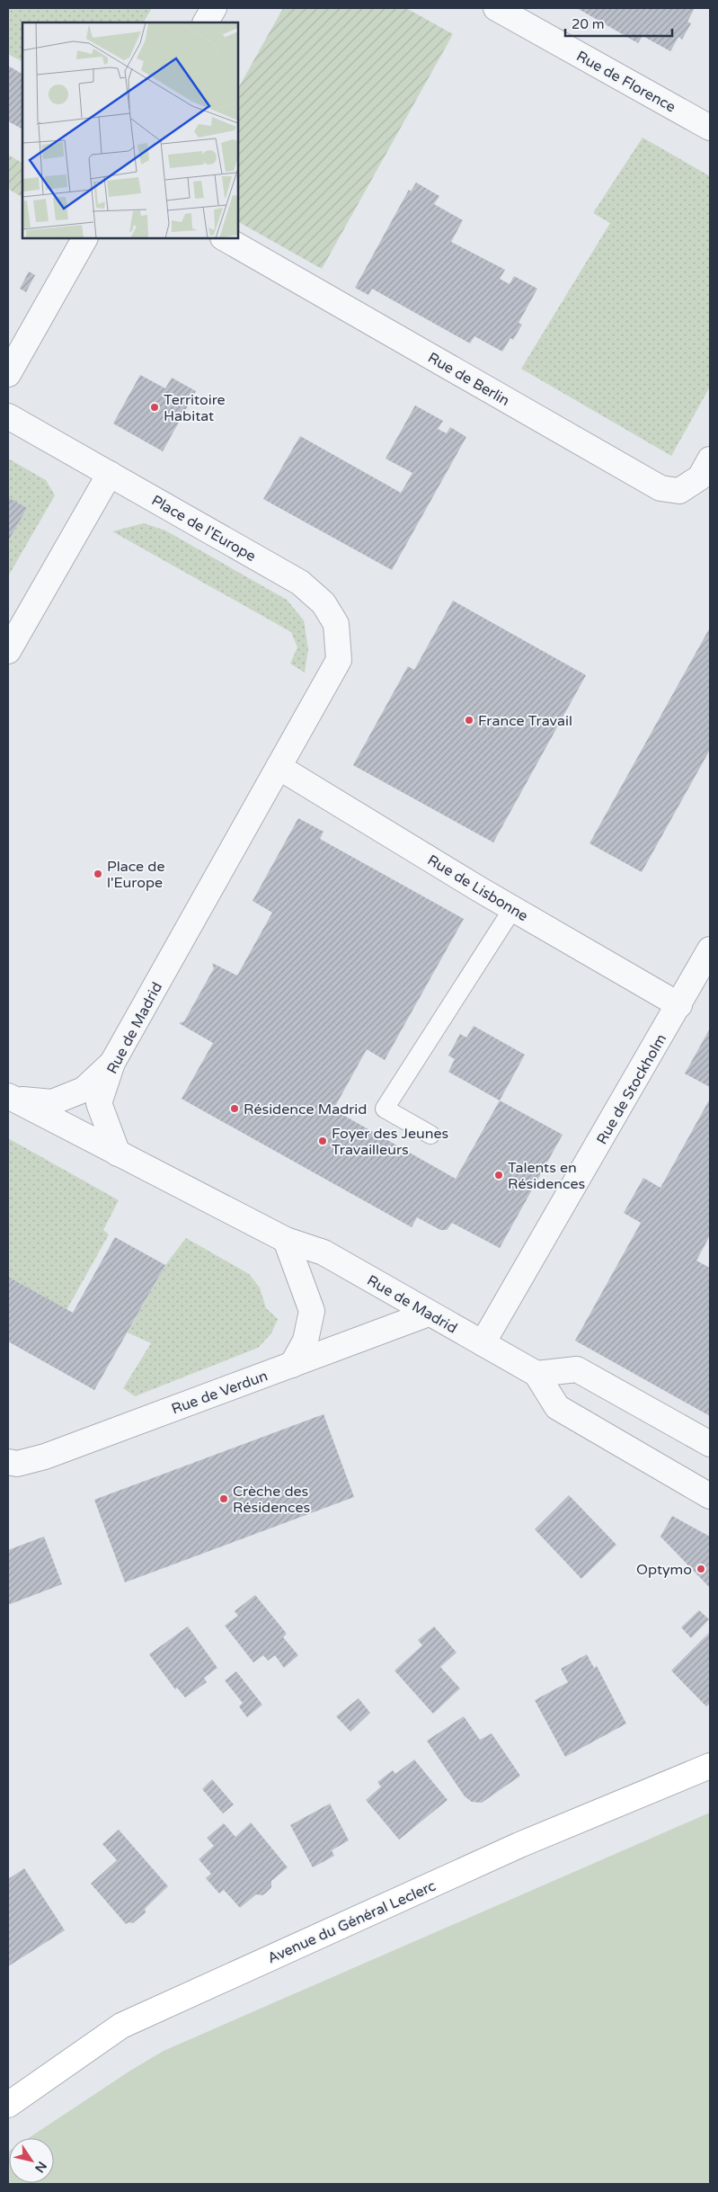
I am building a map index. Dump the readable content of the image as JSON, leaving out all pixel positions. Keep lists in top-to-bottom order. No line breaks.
{"streets":{"street":["Rue de Florence","Rue de Berlin","Place de l'Europe","Rue de Lisbonne","Rue de Madrid","Rue de Stockholm","Rue de Verdun","Avenue du Général Leclerc"]},"crossings":[["Place de l'Europe","Rue de Lisbonne"],["Place de l'Europe","Rue de Madrid"],["Rue de Lisbonne","Rue de Madrid"],["Rue de Lisbonne","Rue de Stockholm"],["Rue de Madrid","Rue de Stockholm"],["Rue de Madrid","Rue de Verdun"]],"places":["Territoire Habitat","France Travail","Place de l'Europe","Résidence Madrid","Foyer des Jeunes Travailleurs","Talents en Résidences","Crèche des Résidences","Optymo"],"scale_bar":"20 m","north":"bottom right"}
